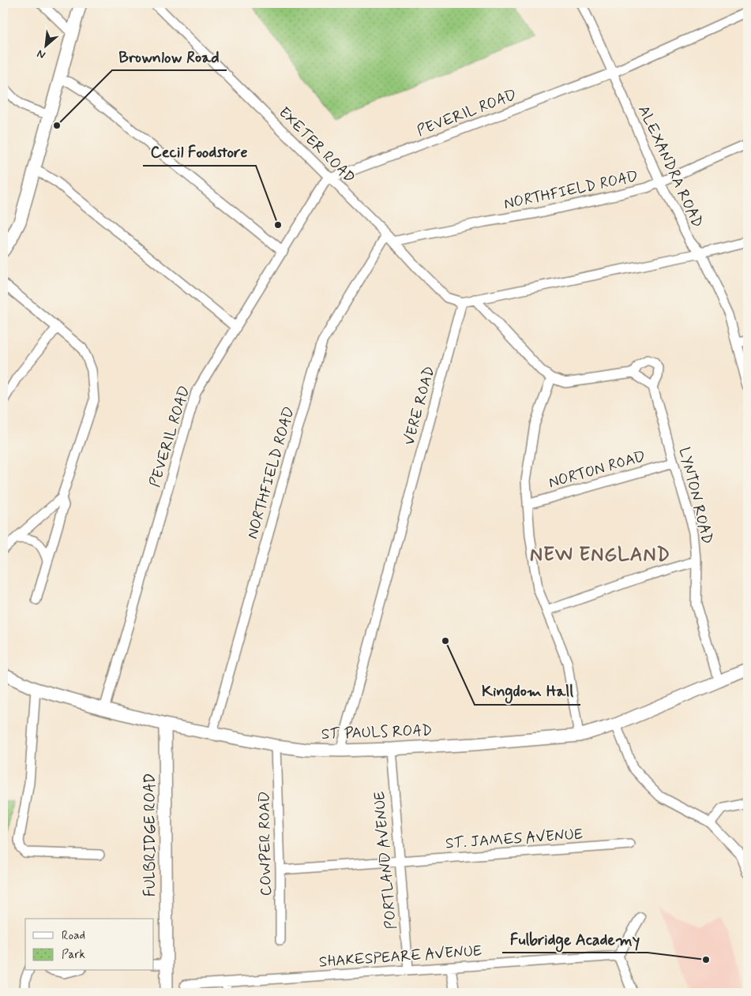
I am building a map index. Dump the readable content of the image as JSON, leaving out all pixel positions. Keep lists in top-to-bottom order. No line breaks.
{"streets":{"street":["PEVERIL ROAD","EXETER ROAD","ALEXANDRA ROAD","NORTHFIELD ROAD","VERE ROAD","NORTON ROAD","LYNTON ROAD","ST PAULS ROAD","FULBRIDGE ROAD","ST. JAMES AVENUE","COWPER ROAD","PORTLAND AVENUE","SHAKESPEARE AVENUE"]},"crossings":[["PEVERIL ROAD","EXETER ROAD"],["PEVERIL ROAD","ALEXANDRA ROAD"],["PEVERIL ROAD","ST PAULS ROAD"],["EXETER ROAD","NORTHFIELD ROAD"],["EXETER ROAD","VERE ROAD"],["ALEXANDRA ROAD","NORTHFIELD ROAD"],["NORTHFIELD ROAD","ST PAULS ROAD"],["VERE ROAD","ST PAULS ROAD"],["NORTON ROAD","LYNTON ROAD"],["LYNTON ROAD","ST PAULS ROAD"],["ST PAULS ROAD","FULBRIDGE ROAD"],["ST PAULS ROAD","COWPER ROAD"],["ST PAULS ROAD","PORTLAND AVENUE"],["ST. JAMES AVENUE","COWPER ROAD"],["ST. JAMES AVENUE","PORTLAND AVENUE"],["PORTLAND AVENUE","SHAKESPEARE AVENUE"]],"districts":["NEW ENGLAND"],"places":["Brownlow Road","Cecil Foodstore","Kingdom Hall","Fulbridge Academy"],"legend":["Road","Park"],"north":"bottom left"}
